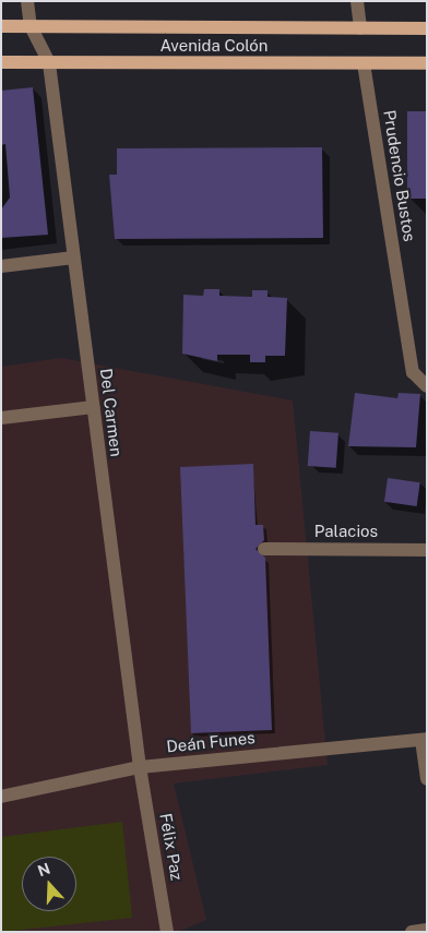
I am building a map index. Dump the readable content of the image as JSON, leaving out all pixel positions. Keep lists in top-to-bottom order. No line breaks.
{"streets":{"main road":["Avenida Colón"],"street":["Prudencio Bustos","Del Carmen","Palacios","Deán Funes","Félix Paz"]},"crossings":[["Avenida Colón","Prudencio Bustos"],["Avenida Colón","Del Carmen"],["Del Carmen","Deán Funes"],["Del Carmen","Félix Paz"],["Deán Funes","Félix Paz"]],"north":"top"}
